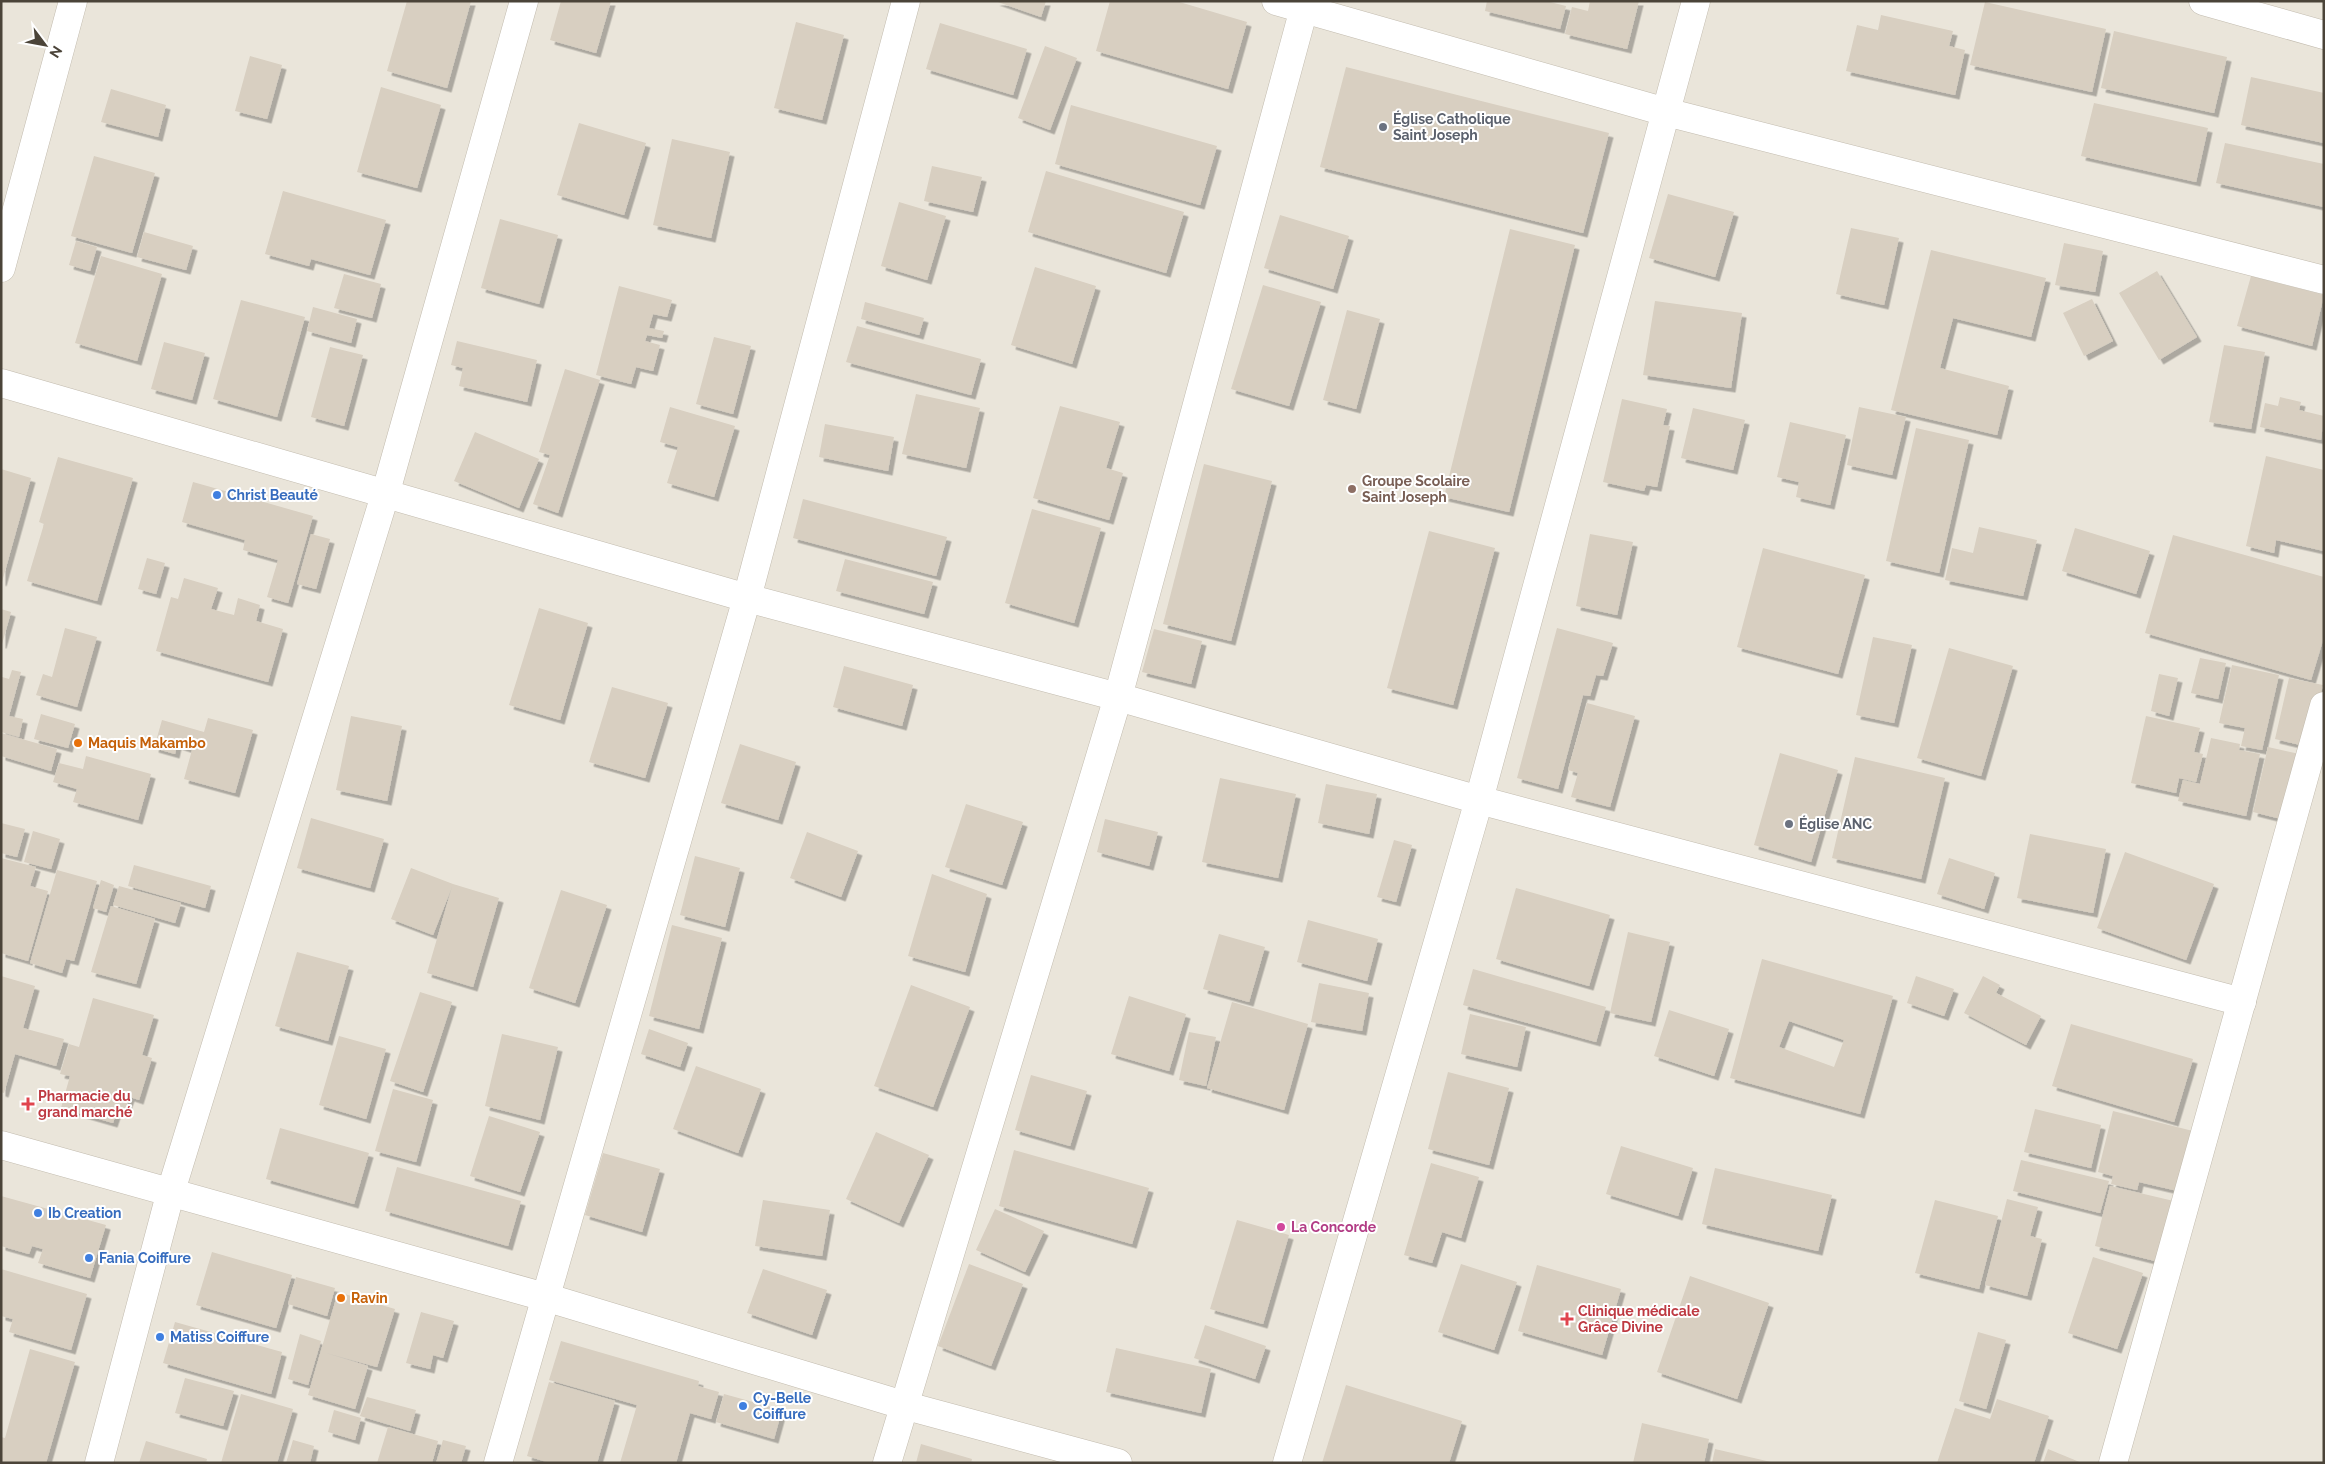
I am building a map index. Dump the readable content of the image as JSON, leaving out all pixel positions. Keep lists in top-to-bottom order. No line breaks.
{"places":{"other":["Église Catholique Saint Joseph","Groupe Scolaire Saint Joseph","Christ Beauté","Maquis Makambo","Église ANC","Ib Creation","La Concorde","Fania Coiffure","Ravin","Matiss Coiffure","Cy-Belle Coiffure"],"health":["Pharmacie du grand marché","Clinique médicale Grâce Divine"]},"north":"bottom right"}
